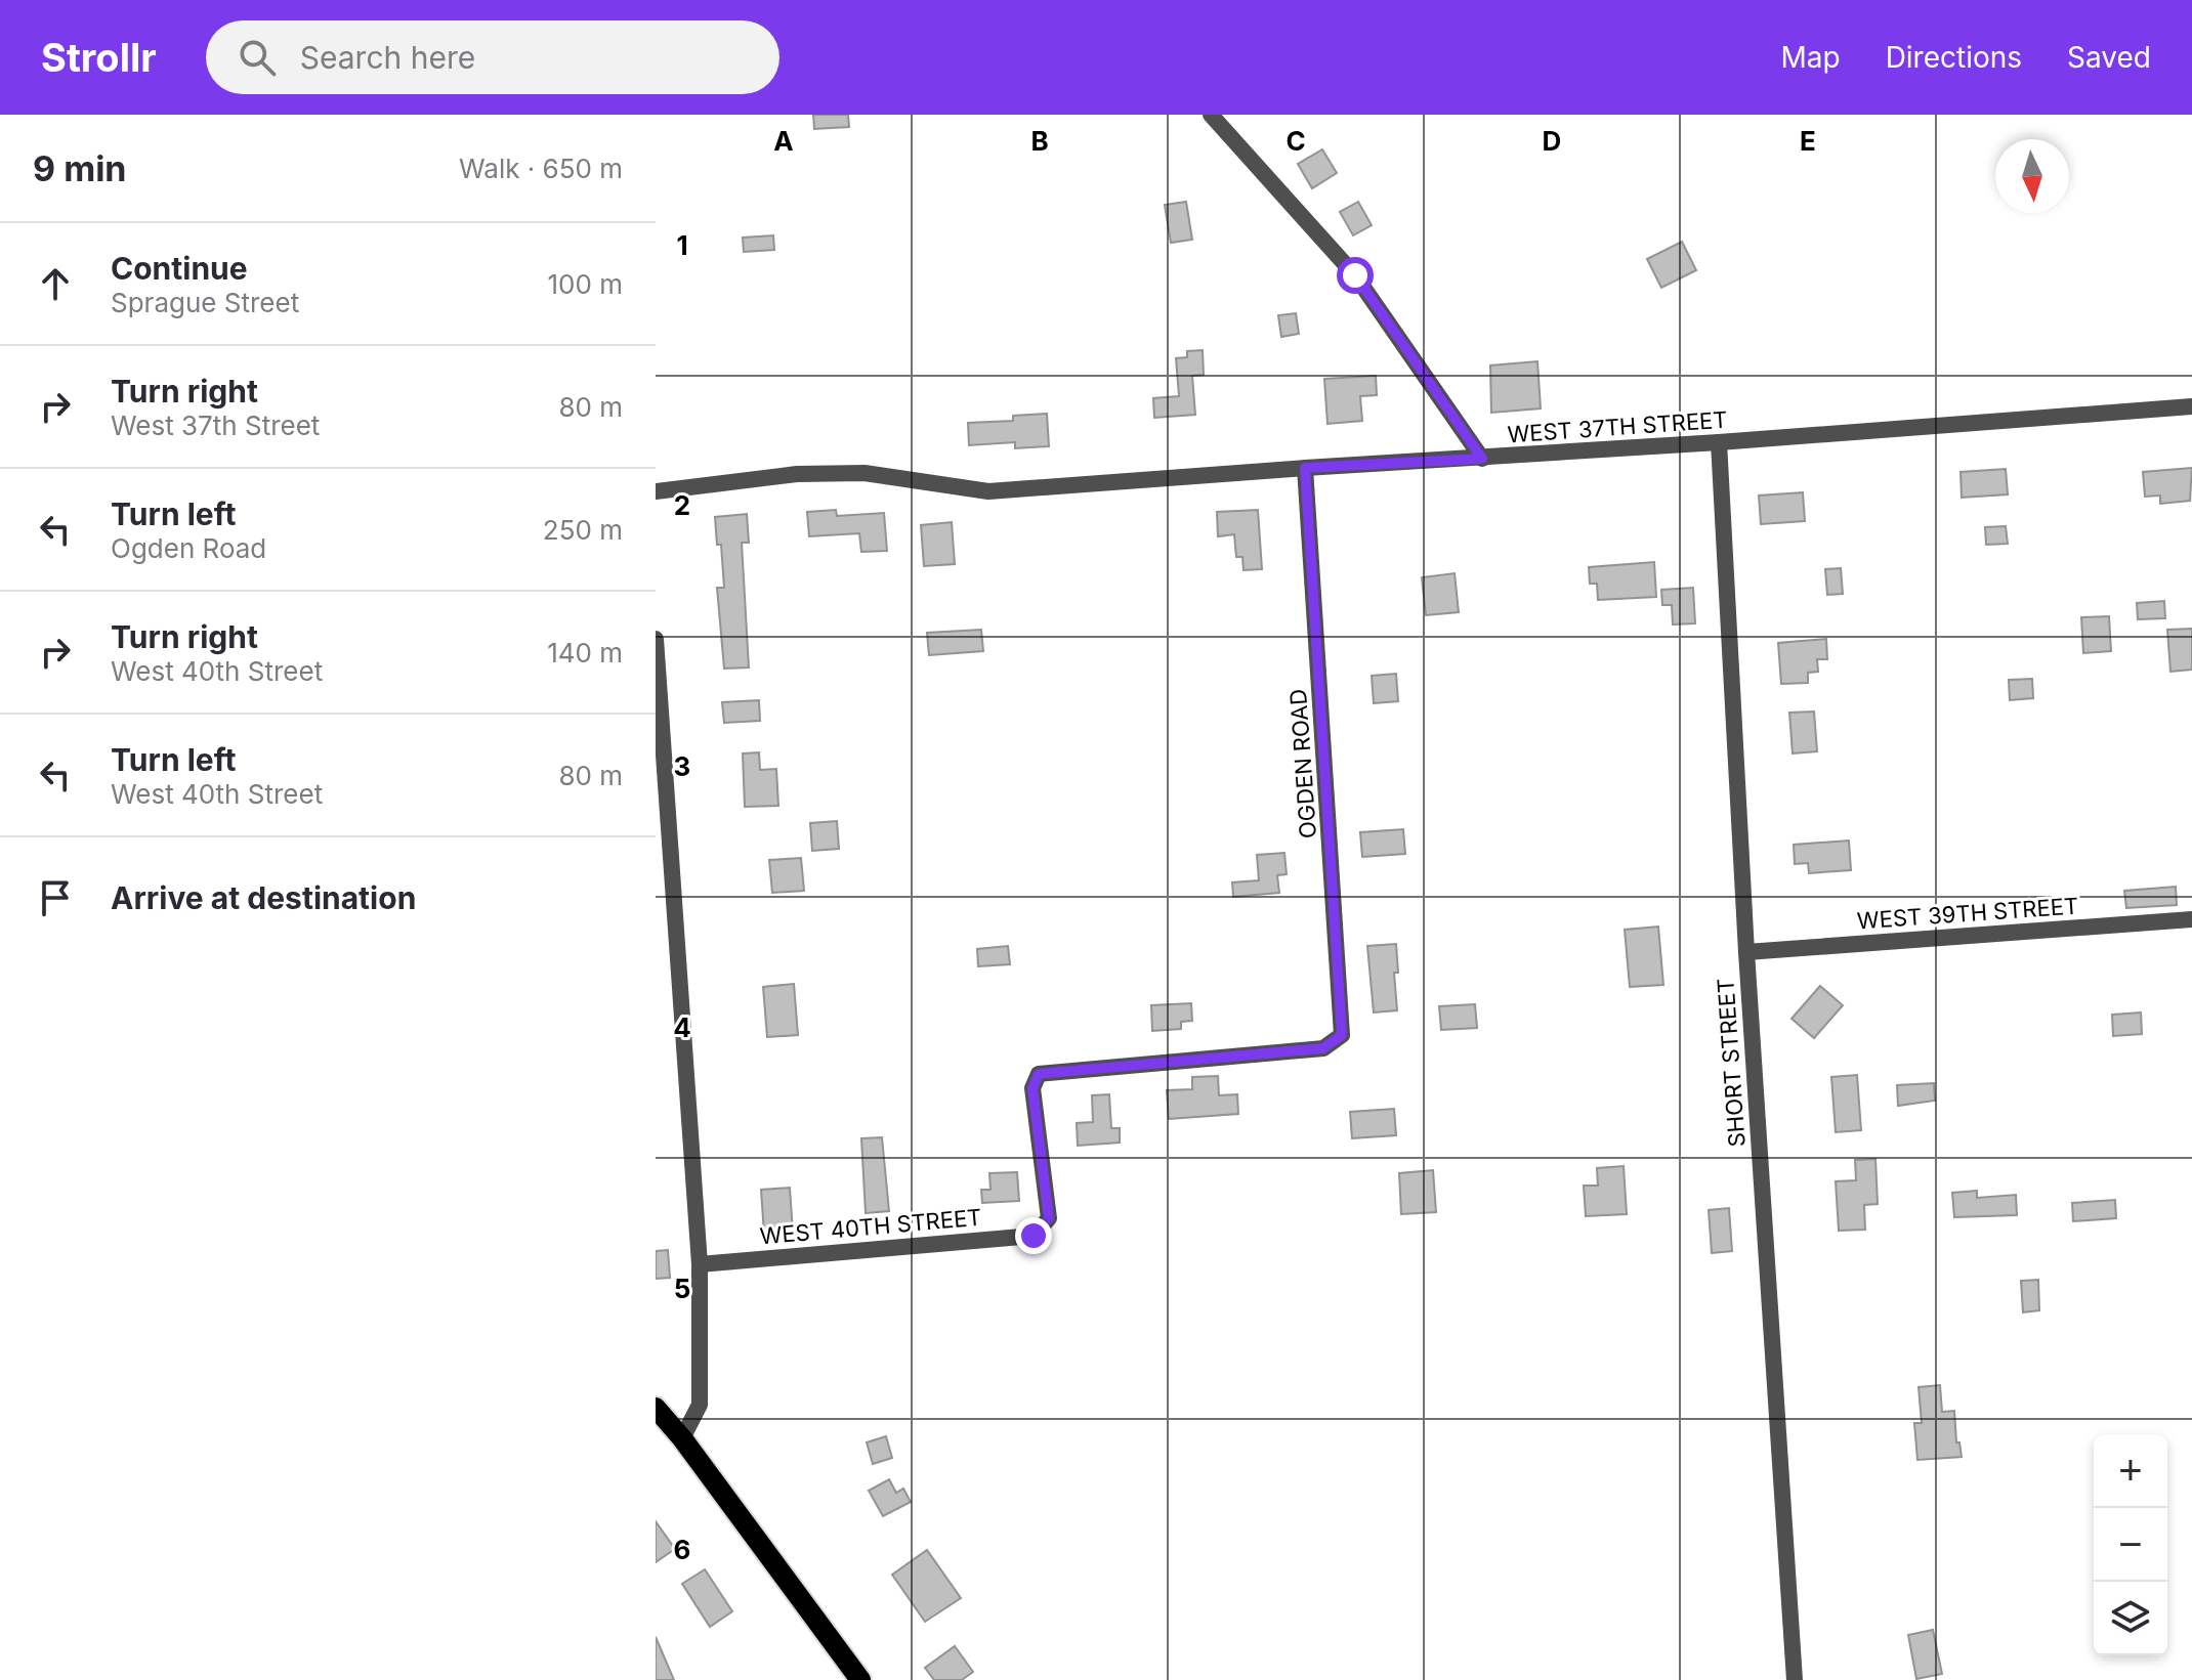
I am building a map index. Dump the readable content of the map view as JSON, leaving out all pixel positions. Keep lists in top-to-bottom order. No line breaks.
{"streets":{"street":["WEST 37TH STREET","OGDEN ROAD","WEST 39TH STREET","SHORT STREET","WEST 40TH STREET"]},"crossings":[["WEST 37TH STREET","OGDEN ROAD"],["WEST 37TH STREET","SHORT STREET"],["OGDEN ROAD","WEST 40TH STREET"],["WEST 39TH STREET","SHORT STREET"]],"north":"bottom","page":{"header":"Strollr","search":"Search here","nav":["Map","Directions","Saved"],"heading":["9 min","Walk · 650 m"],"list":[["Continue","Sprague Street","100 m"],["Turn right","West 37th Street","80 m"],["Turn left","Ogden Road","250 m"],["Turn right","West 40th Street","140 m"],["Turn left","West 40th Street","80 m"],"Arrive at destination"],"map_buttons":["+","−"]},"grid":{"columns":["A","B","C","D","E"],"rows":["1","2","3","4","5","6"]}}
